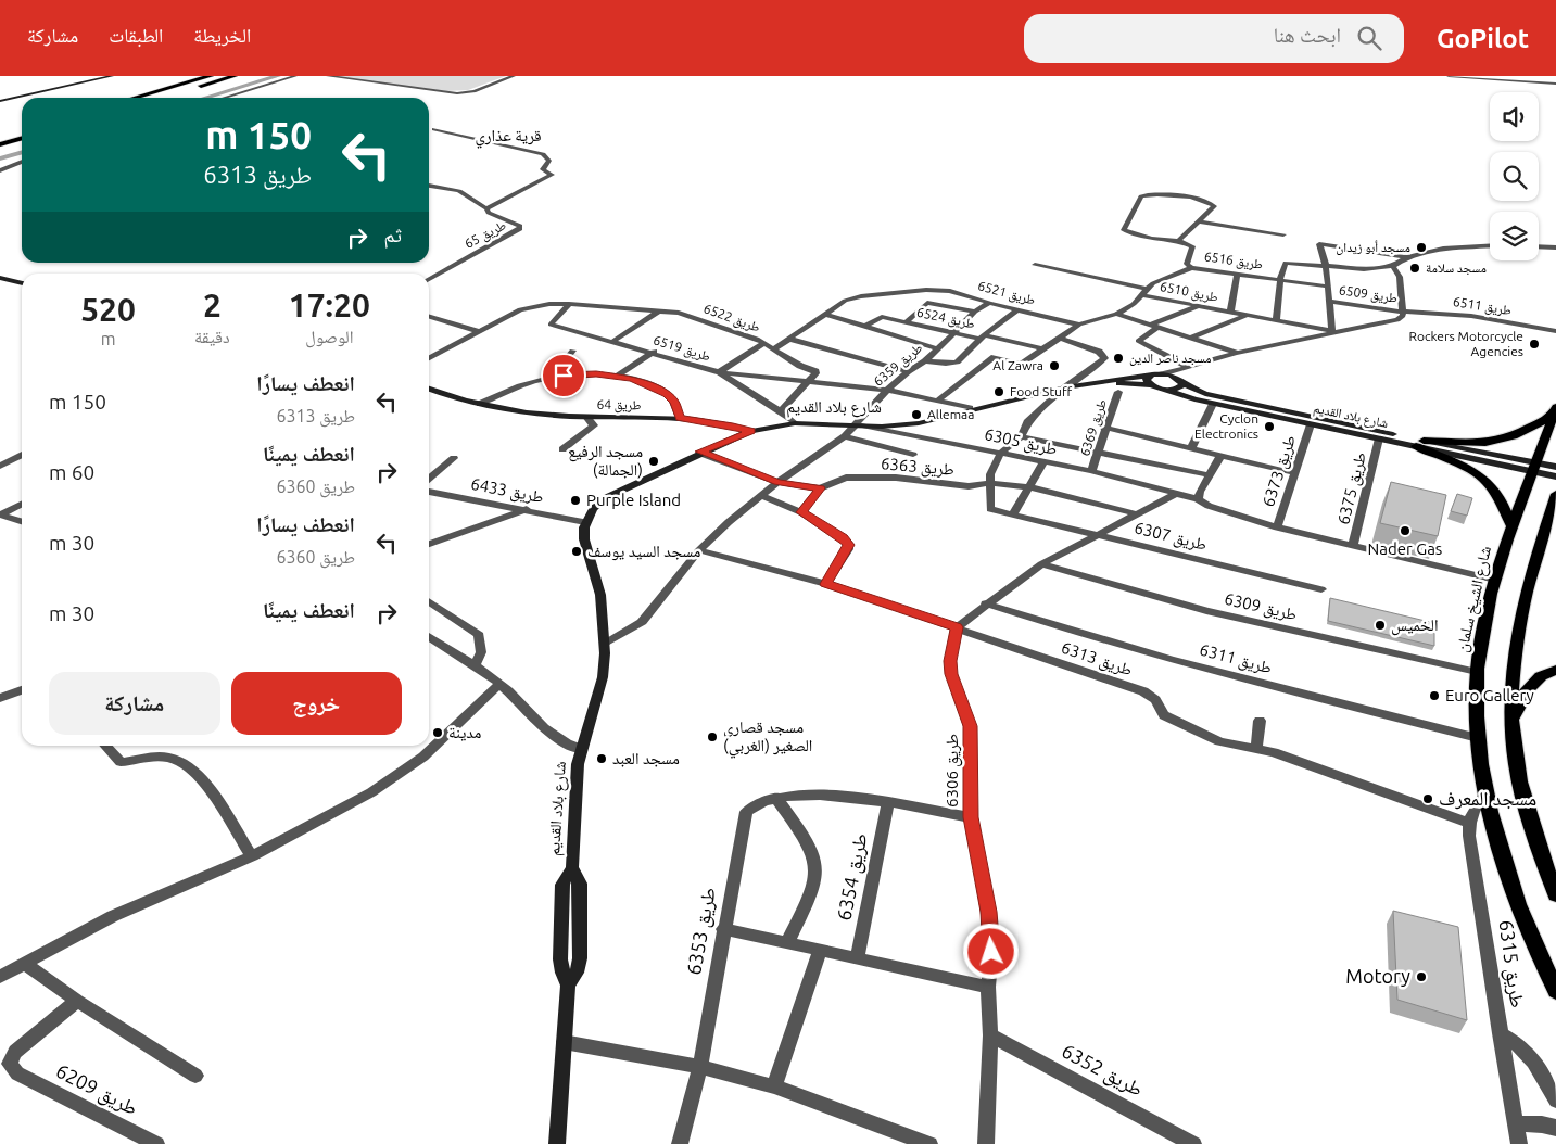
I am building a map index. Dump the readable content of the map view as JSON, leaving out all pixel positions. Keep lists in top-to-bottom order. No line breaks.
{"streets":{"main road":["شارع الشيخ سلمان"],"street":["طريق 65","طريق 6516","طريق 6510","طريق 6521","طريق 6509","طريق 6511","طريق 6522","طريق 6524","طريق 6519","طريق 6359","طريق 64","شارع بلاد القديم","طريق 6369","طريق 6305","طريق 6363","طريق 6373","طريق 6375","طريق 6433","طريق 6307","طريق 6309","طريق 6313","طريق 6311","طريق 6306","طريق 6354","طريق 6353","طريق 6315","طريق 6352","طريق 6209"]},"crossings":[["طريق 6516","طريق 6510"],["طريق 6516","طريق 6521"],["طريق 6516","طريق 6509"],["طريق 6516","طريق 6524"],["طريق 6516","طريق 6519"],["طريق 6510","طريق 6509"],["طريق 6521","طريق 6359"],["طريق 6509","طريق 6511"],["طريق 6522","طريق 6519"],["طريق 6524","طريق 6359"],["طريق 6519","طريق 6359"],["طريق 6519","شارع بلاد القديم"],["طريق 6359","شارع بلاد القديم"],["طريق 6359","طريق 6305"],["طريق 6359","طريق 6313"],["طريق 64","شارع بلاد القديم"],["شارع بلاد القديم","طريق 6305"],["شارع بلاد القديم","طريق 6373"],["شارع بلاد القديم","طريق 6375"],["شارع بلاد القديم","طريق 6433"],["شارع بلاد القديم","شارع الشيخ سلمان"],["طريق 6369","طريق 6305"],["طريق 6363","طريق 6307"],["شارع الشيخ سلمان","طريق 6309"],["شارع الشيخ سلمان","طريق 6311"],["طريق 6313","طريق 6306"],["طريق 6313","طريق 6315"],["طريق 6306","طريق 6352"]],"districts":["قرية عذاري"],"places":["مسجد أبو زيدان","مسجد سلامة","Rockers Motorcycle Agencies","مسجد ناصر الدين","Al Zawra","Food Stuff","Allemaa","Cyclon Electronics","مسجد الرفيع (الجمالة)","Purple Island","Nader Gas","مسجد السيد يوسف","الخميس","Euro Gallery","مدينة","مسجد قصاري الصغير (الغربي)","مسجد العبد","مسجد المعرف","Motory"],"page":{"header":"GoPilot","search":"ابحث هنا","nav":["الخريطة","الطبقات","مشاركة"],"turn":["150 m","طريق 6313"],"then":"ثم","eta":["17:20","الوصول","2","دقيقة","520","m"],"list":[{"name":"انعطف يسارًا","note":"طريق 6313","value":"150 m"},{"name":"انعطف يمينًا","note":"طريق 6360","value":"60 m"},{"name":"انعطف يسارًا","note":"طريق 6360","value":"30 m"},{"name":"انعطف يمينًا","value":"30 m"}],"buttons":["خروج","مشاركة"]}}
